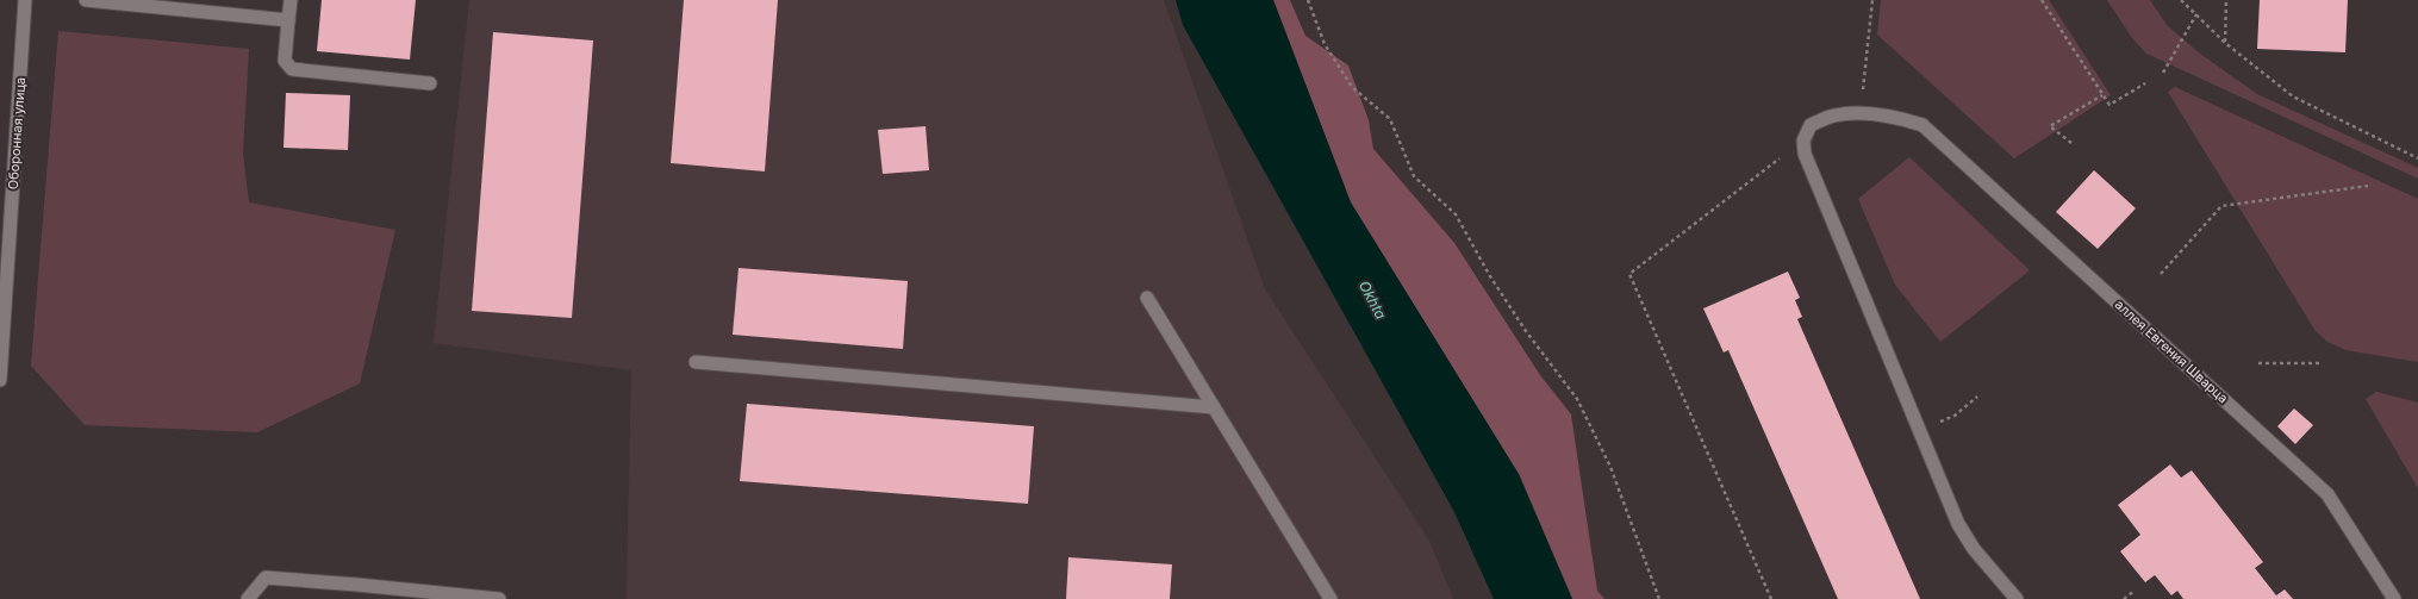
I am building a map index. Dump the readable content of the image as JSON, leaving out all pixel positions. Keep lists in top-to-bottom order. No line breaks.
{"streets":{"street":["Оборонная улица","аллея Евгения Шварца"]},"water":["Okhta"]}
